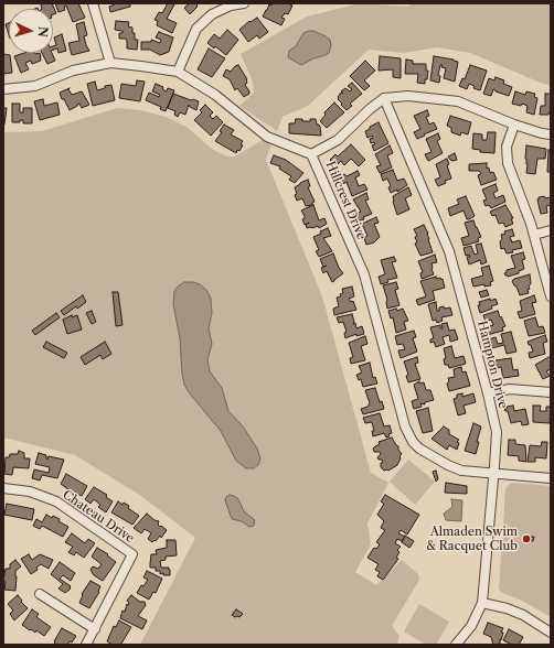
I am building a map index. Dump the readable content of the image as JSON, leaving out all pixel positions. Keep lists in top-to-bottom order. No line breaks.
{"streets":{"street":["Hillcrest Drive","Hampton Drive","Chateau Drive"]},"crossings":[["Hillcrest Drive","Hampton Drive"]],"places":["Almaden Swim & Racquet Club"],"north":"right"}
